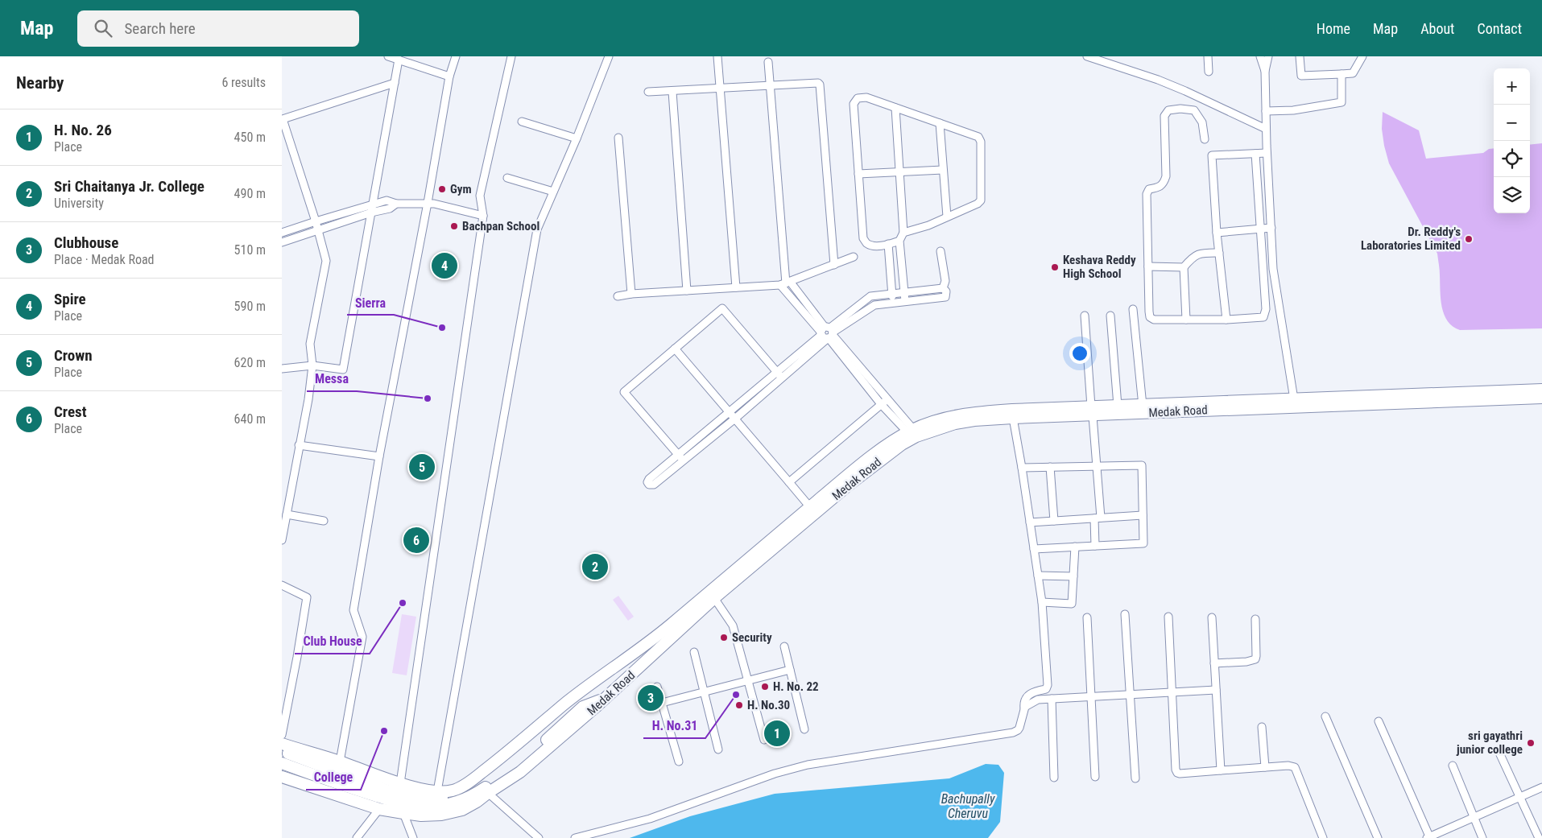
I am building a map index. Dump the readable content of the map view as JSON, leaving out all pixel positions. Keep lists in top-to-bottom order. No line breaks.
{"streets":{"main road":["Medak Road"]},"water":["Bachupally Cheruvu"],"places":["Gym","Bachpan School","Dr. Reddy's Laboratories Limited","Keshava Reddy High School","Sierra","Messa","Club House","Security","H. No. 22","H. No.31","H. No.30","College","sri gayathri junior college"],"page":{"header":"Map","search":"Search here","nav":["Home","Map","About","Contact"],"heading":["Nearby","6 results"],"map_buttons":["+","−"],"list":[{"mark":"1","name":"H. No. 26","note":"Place","value":"450 m"},{"mark":"2","name":"Sri Chaitanya Jr. College","note":"University","value":"490 m"},{"mark":"3","name":"Clubhouse","note":"Place · Medak Road","value":"510 m"},{"mark":"4","name":"Spire","note":"Place","value":"590 m"},{"mark":"5","name":"Crown","note":"Place","value":"620 m"},{"mark":"6","name":"Crest","note":"Place","value":"640 m"}],"pins":["4","5","6","2","3","1"]}}
